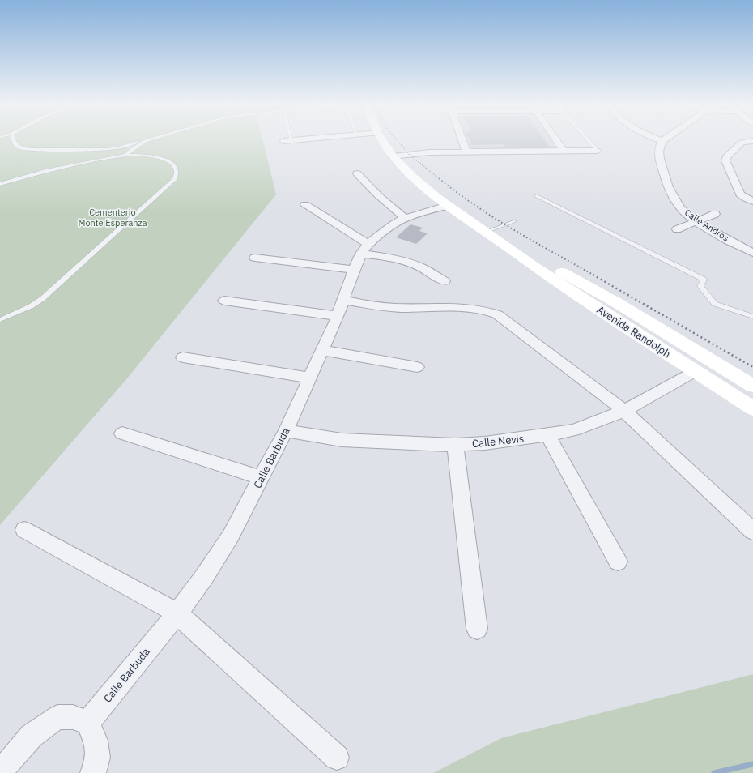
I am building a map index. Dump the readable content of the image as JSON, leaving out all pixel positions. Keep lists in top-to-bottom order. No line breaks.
{"streets":{"main road":["Avenida Randolph"],"street":["Calle Andros","Calle Nevis","Calle Barbuda"]},"crossings":[["Avenida Randolph","Calle Nevis"],["Avenida Randolph","Calle Barbuda"],["Calle Nevis","Calle Barbuda"]],"parks":["Cementerio Monte Esperanza"]}
